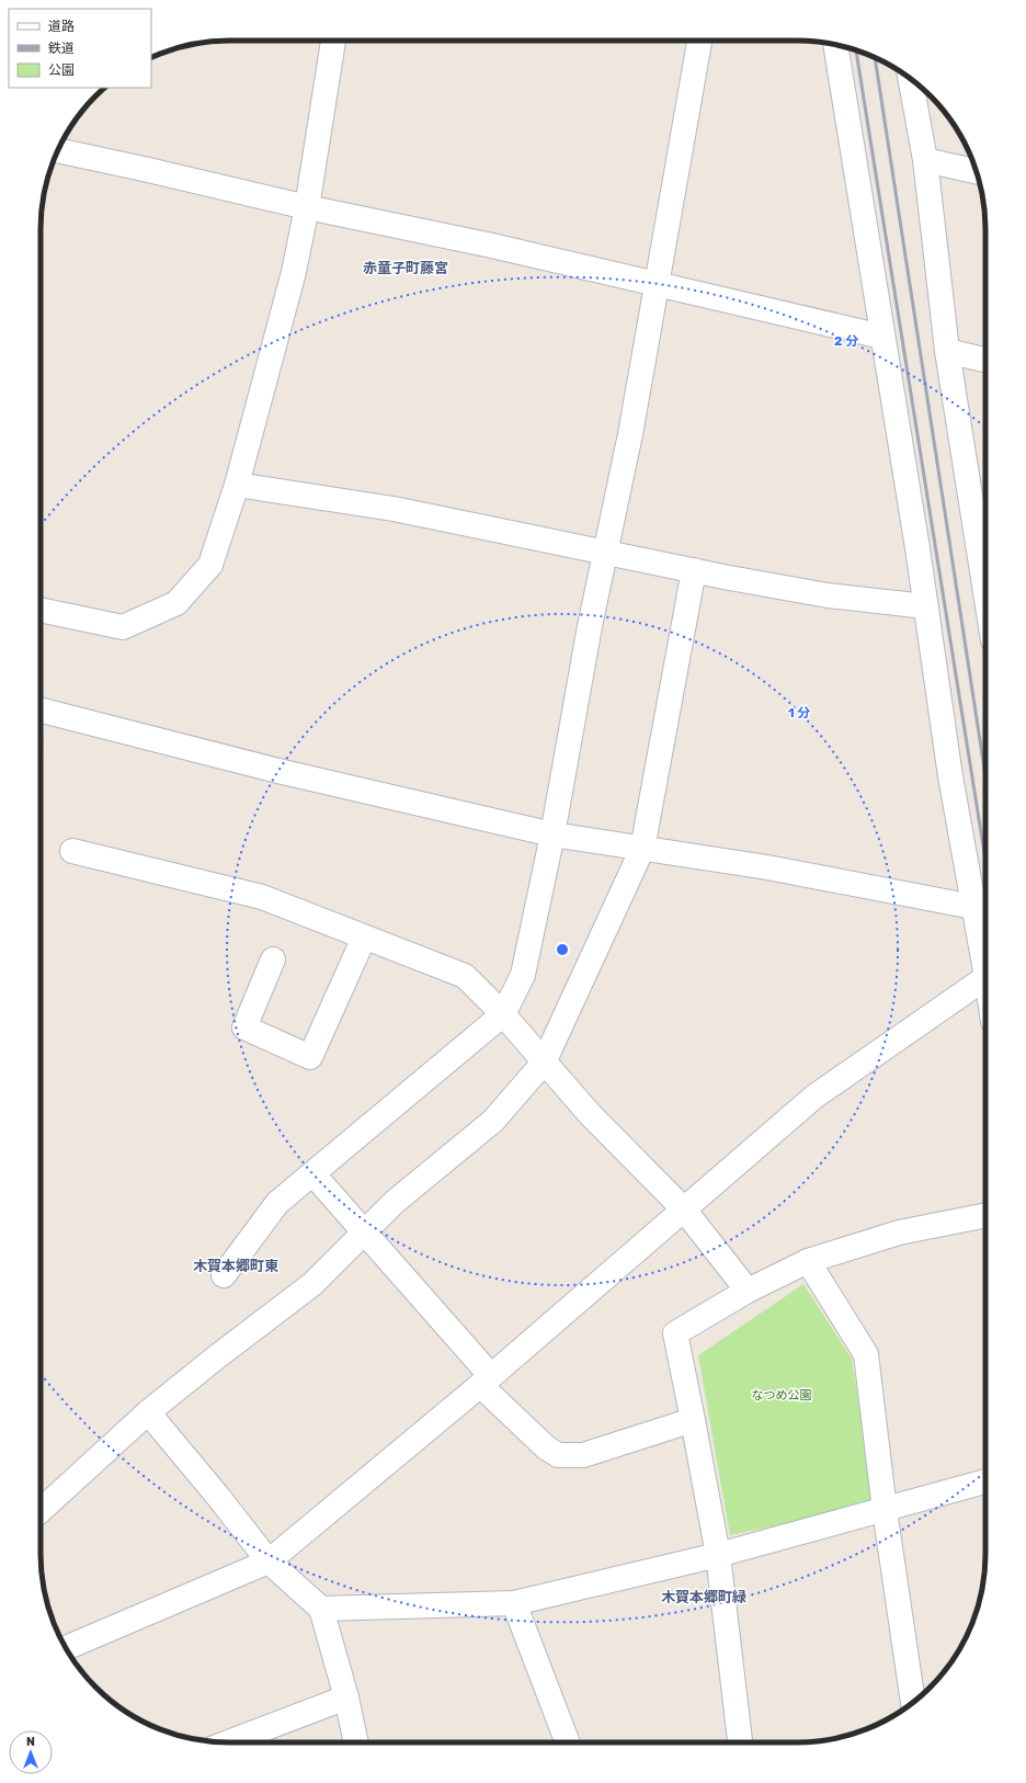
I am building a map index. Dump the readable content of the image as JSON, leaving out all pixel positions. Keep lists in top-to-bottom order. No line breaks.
{"districts":["赤童子町藤宮","木賀本郷町東","木賀本郷町緑"],"parks":["なつめ公園"],"legend":["道路","鉄道","公園"],"north":"top","rings":["2 分","1 分"]}
